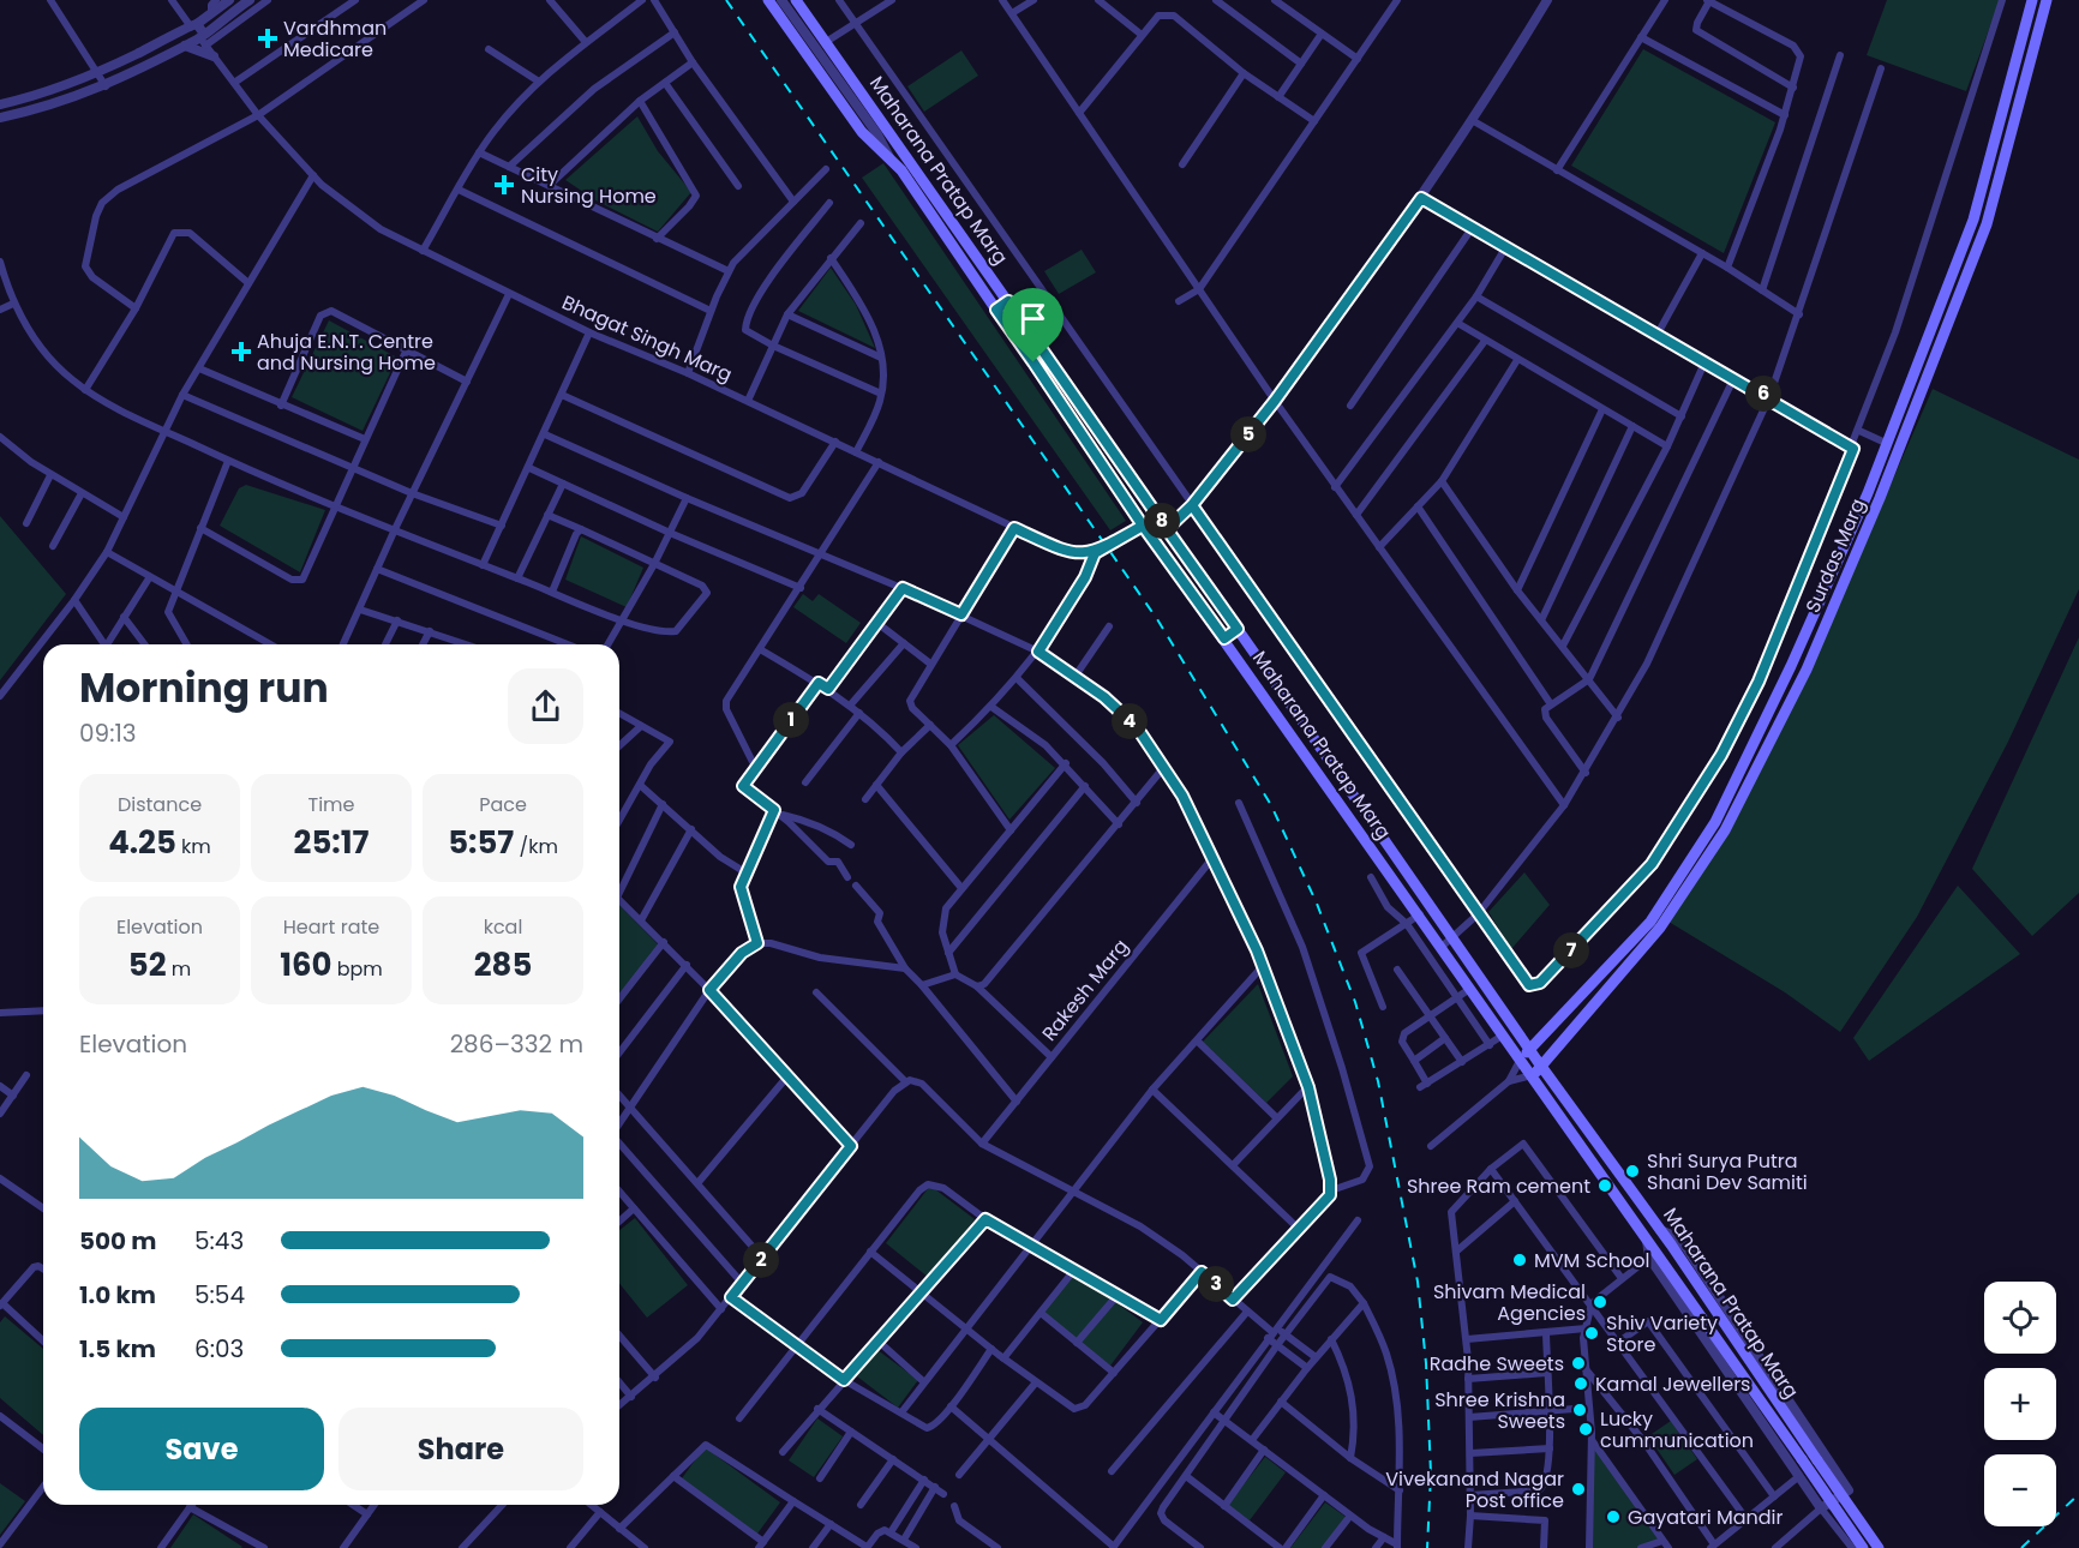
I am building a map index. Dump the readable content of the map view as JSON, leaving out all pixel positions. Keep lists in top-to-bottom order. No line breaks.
{"streets":{"main road":["Maharana Pratap Marg","Surdas Marg"],"street":["Bhagat Singh Marg","Rakesh Marg"]},"crossings":[["Maharana Pratap Marg","Surdas Marg"]],"places":{"health":["Vardhman Medicare","City Nursing Home","Ahuja E.N.T. Centre and Nursing Home"],"other":["Shri Surya Putra Shani Dev Samiti","Shree Ram cement","MVM School","Shivam Medical Agencies","Shiv Variety Store","Radhe Sweets","Kamal Jewellers","Shree Krishna Sweets","Lucky cummunication","Vivekanand Nagar Post office","Gayatari Mandir"]},"page":{"pins":["6","5","8","1","4","7","2","3"],"heading":["Morning run","09:13"],"stats":[["Distance","4.25 km"],["Time","25:17"],["Pace","5:57 /km"],["Elevation","52 m"],["Heart rate","160 bpm"],["kcal","285"]],"chart":["Elevation","286–332 m"],"list":[{"name":"500 m","note":"5:43"},{"name":"1.0 km","note":"5:54"},{"name":"1.5 km","note":"6:03"}],"map_buttons":["+","−"],"buttons":["Save","Share"]}}
